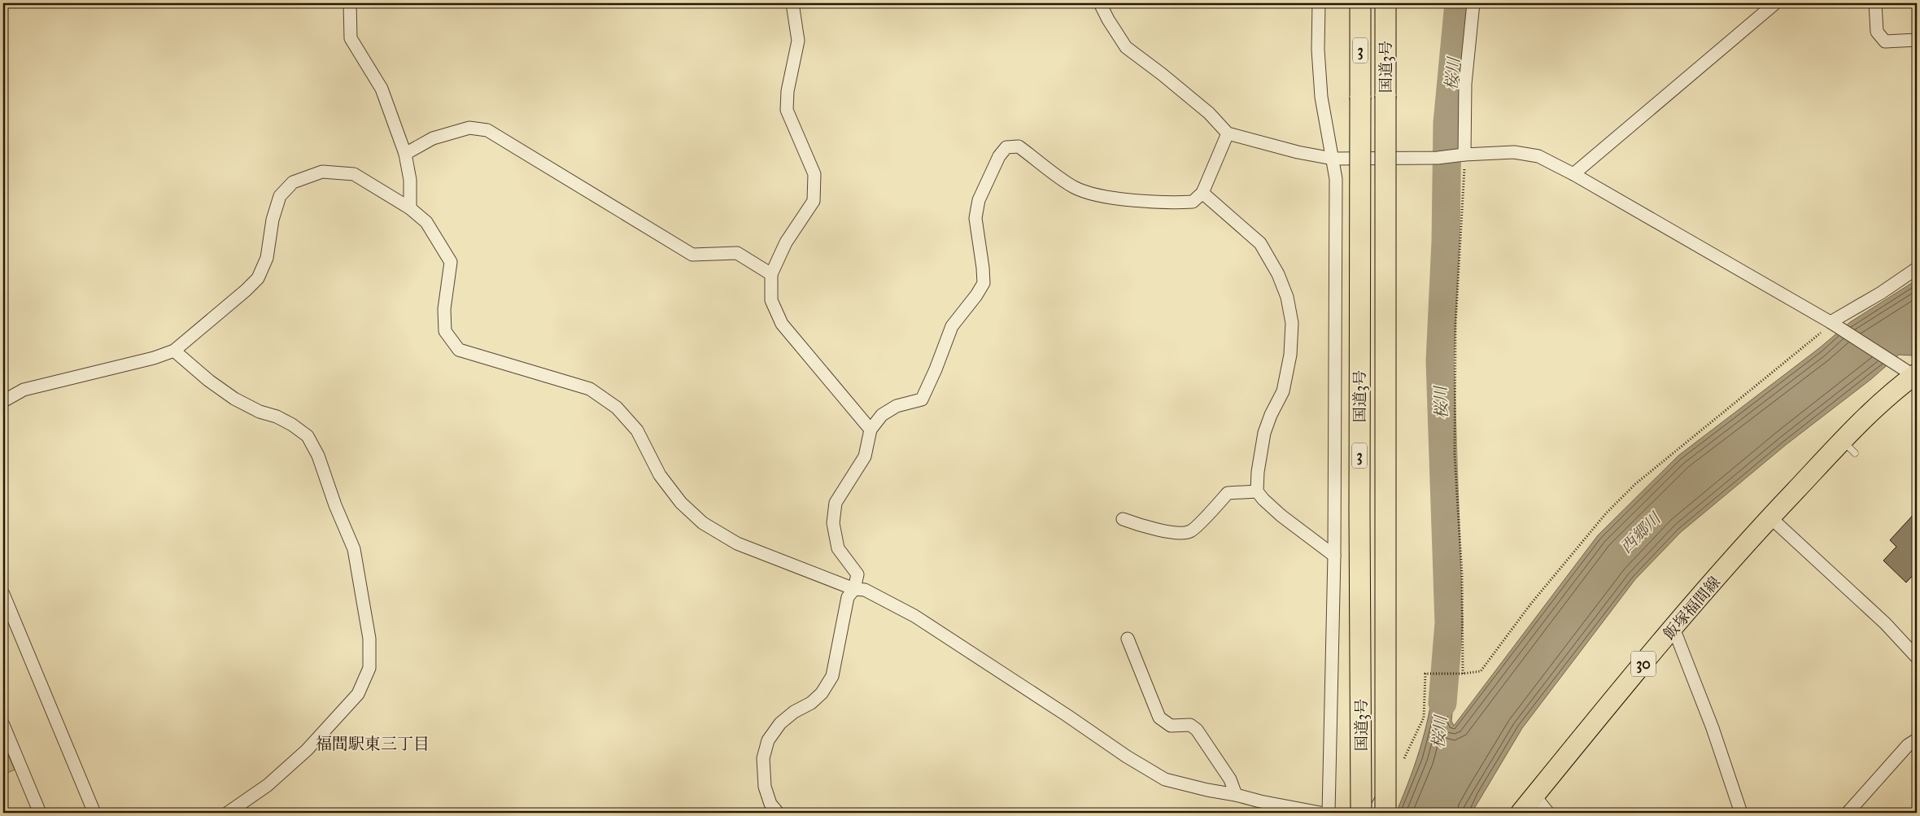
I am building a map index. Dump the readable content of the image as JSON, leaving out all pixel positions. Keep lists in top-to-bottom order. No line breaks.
{"streets":{"highway":["3","国道3号"],"main road":["飯塚福間線","30"]},"crossings":[["飯塚福間線","30"]],"districts":["福間駅東三丁目"],"water":["桜川","西郷川"]}
